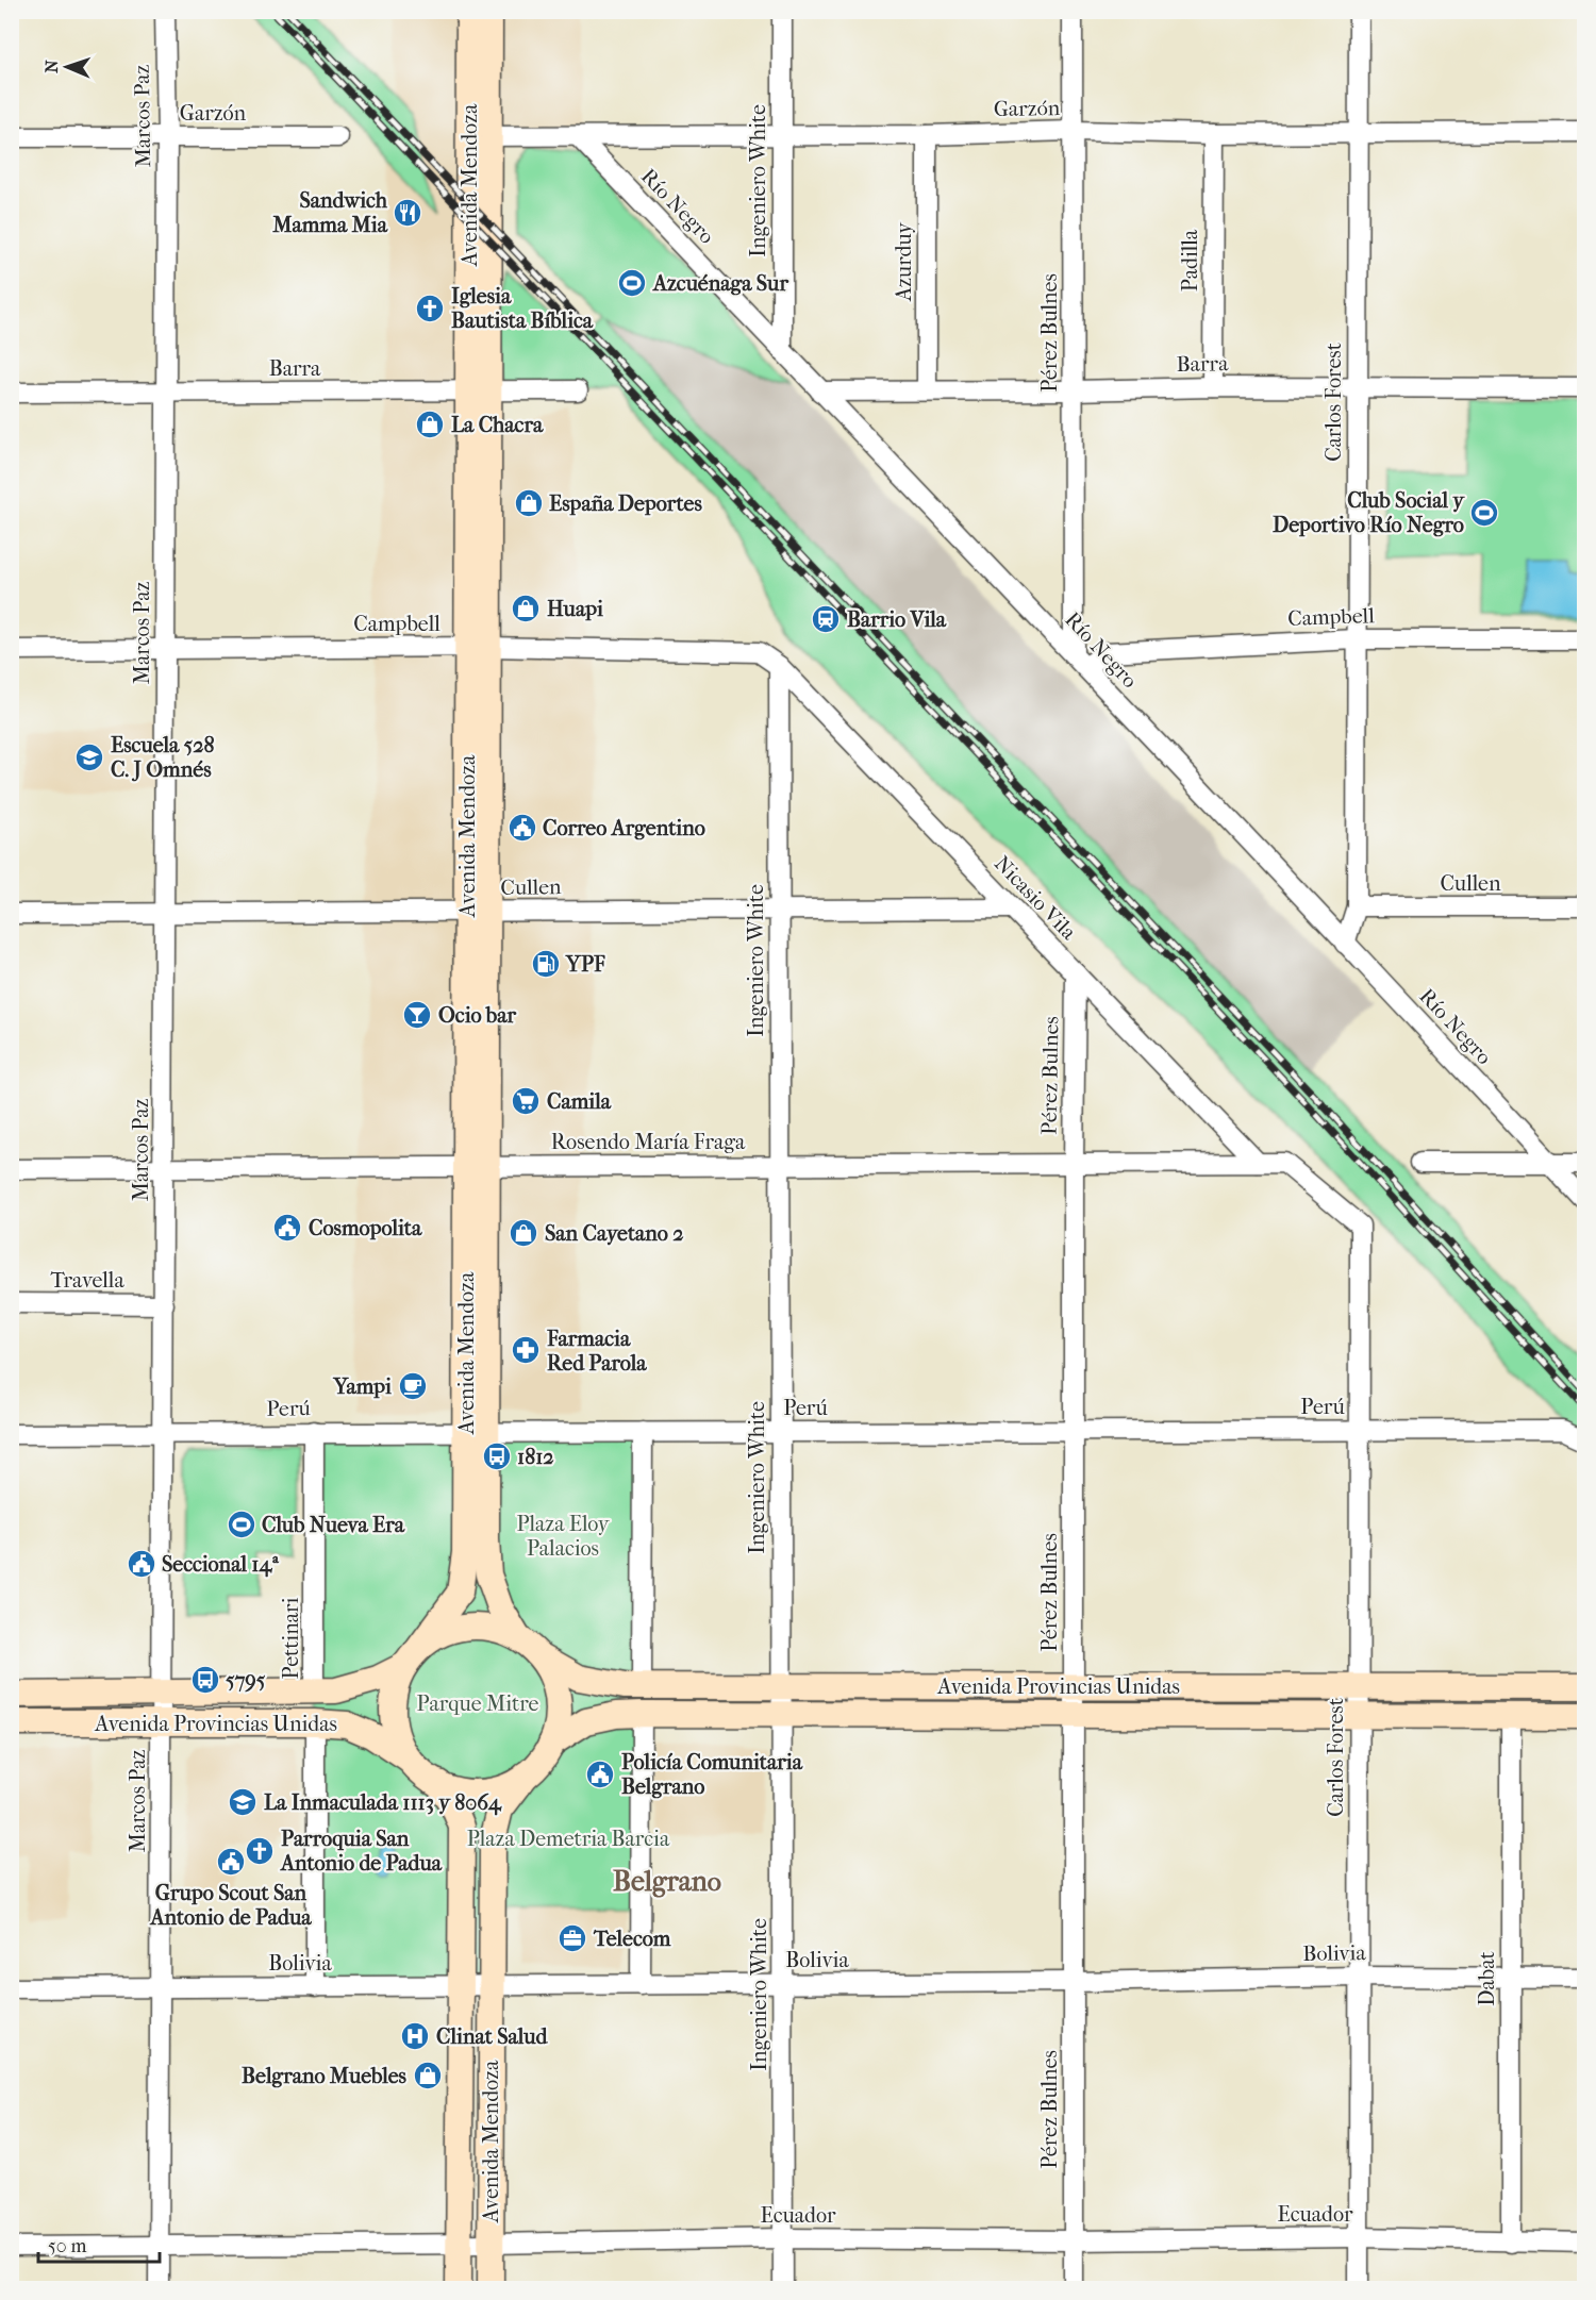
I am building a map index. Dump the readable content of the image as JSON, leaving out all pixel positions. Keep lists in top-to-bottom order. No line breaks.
{"streets":{"main road":["Avenida Mendoza","Avenida Provincias Unidas"],"street":["Garzón","Marcos Paz","Ingeniero White","Río Negro","Padilla","Azurduy","Pérez Bulnes","Barra","Carlos Forest","Campbell","Cullen","Nicasio Vila","Rosendo María Fraga","Travella","Perú","Pettinari","Bolivia","Dabat","Ecuador"]},"crossings":[["Garzón","Marcos Paz"],["Garzón","Ingeniero White"],["Garzón","Avenida Mendoza"],["Garzón","Río Negro"],["Garzón","Padilla"],["Garzón","Azurduy"],["Garzón","Pérez Bulnes"],["Garzón","Carlos Forest"],["Marcos Paz","Barra"],["Marcos Paz","Campbell"],["Marcos Paz","Cullen"],["Marcos Paz","Rosendo María Fraga"],["Marcos Paz","Travella"],["Marcos Paz","Perú"],["Marcos Paz","Avenida Provincias Unidas"],["Marcos Paz","Bolivia"],["Marcos Paz","Ecuador"],["Ingeniero White","Río Negro"],["Ingeniero White","Campbell"],["Ingeniero White","Cullen"],["Ingeniero White","Nicasio Vila"],["Ingeniero White","Rosendo María Fraga"],["Ingeniero White","Perú"],["Ingeniero White","Avenida Provincias Unidas"],["Ingeniero White","Bolivia"],["Ingeniero White","Ecuador"],["Avenida Mendoza","Barra"],["Avenida Mendoza","Campbell"],["Avenida Mendoza","Cullen"],["Avenida Mendoza","Rosendo María Fraga"],["Avenida Mendoza","Perú"],["Avenida Mendoza","Avenida Provincias Unidas"],["Avenida Mendoza","Bolivia"],["Avenida Mendoza","Ecuador"],["Río Negro","Pérez Bulnes"],["Río Negro","Barra"],["Río Negro","Carlos Forest"],["Río Negro","Campbell"],["Padilla","Barra"],["Azurduy","Barra"],["Pérez Bulnes","Barra"],["Pérez Bulnes","Campbell"],["Pérez Bulnes","Nicasio Vila"],["Pérez Bulnes","Rosendo María Fraga"],["Pérez Bulnes","Perú"],["Pérez Bulnes","Avenida Provincias Unidas"],["Pérez Bulnes","Bolivia"],["Pérez Bulnes","Ecuador"],["Barra","Carlos Forest"],["Carlos Forest","Campbell"],["Carlos Forest","Cullen"],["Carlos Forest","Rosendo María Fraga"],["Carlos Forest","Perú"],["Carlos Forest","Avenida Provincias Unidas"],["Carlos Forest","Bolivia"],["Carlos Forest","Ecuador"],["Campbell","Nicasio Vila"],["Cullen","Nicasio Vila"],["Nicasio Vila","Rosendo María Fraga"],["Perú","Pettinari"],["Pettinari","Avenida Provincias Unidas"],["Avenida Provincias Unidas","Dabat"],["Bolivia","Dabat"],["Dabat","Ecuador"]],"districts":["Belgrano"],"parks":["Plaza Eloy Palacios","Parque Mitre","Plaza Demetria Barcia"],"places":{"restaurant":["Sandwich Mamma Mia"],"sports":["Azcuénaga Sur","Club Social y Deportivo Río Negro","Club Nueva Era"],"church":["Iglesia Bautista Bíblica","Parroquia San Antonio de Padua"],"shop":["La Chacra","España Deportes","Huapi","San Cayetano 2","Belgrano Muebles"],"station":["Barrio Vila"],"school or university":["Escuela 528 C. J Omnés","La Inmaculada 1113 y 8064"],"public building":["Correo Argentino","Cosmopolita","Seccional 14ª","Policía Comunitaria Belgrano","Grupo Scout San Antonio de Padua"],"fuel station":["YPF"],"bar":["Ocio bar"],"supermarket":["Camila"],"pharmacy":["Farmacia Red Parola"],"cafe":["Yampi"],"bus stop":["1812","5795"],"office":["Telecom"],"hospital":["Clinat Salud"]},"scale_bar":"50 m","north":"left"}
